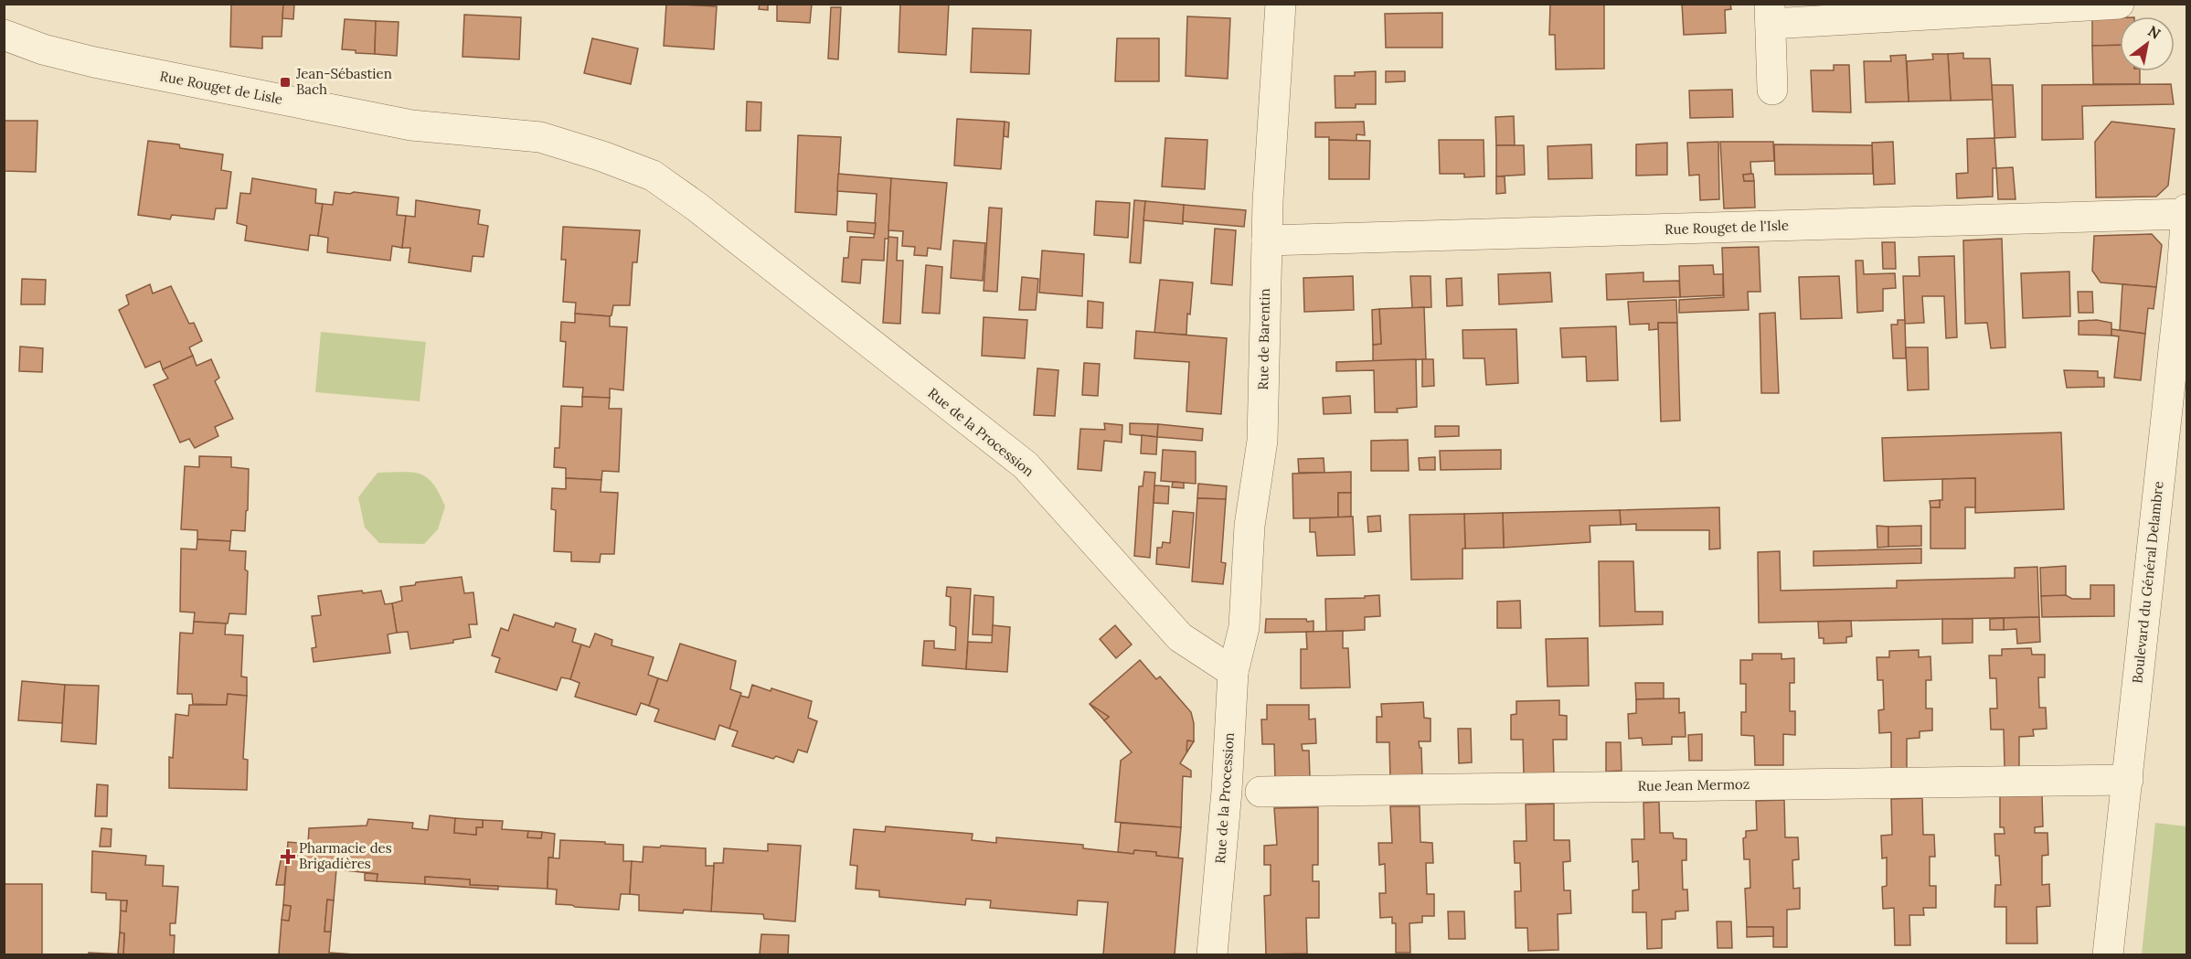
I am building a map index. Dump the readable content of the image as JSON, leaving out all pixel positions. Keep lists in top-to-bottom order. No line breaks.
{"streets":{"street":["Rue Rouget de Lisle","Rue Rouget de l'Isle","Rue de Barentin","Rue de la Procession","Boulevard du Général Delambre","Rue Jean Mermoz"]},"crossings":[["Rue Rouget de Lisle","Rue de la Procession"],["Rue Rouget de l'Isle","Rue de Barentin"],["Rue Rouget de l'Isle","Boulevard du Général Delambre"],["Rue de Barentin","Rue de la Procession"],["Boulevard du Général Delambre","Rue Jean Mermoz"]],"places":{"transit":["Jean-Sébastien Bach"],"health":["Pharmacie des Brigadières"]},"north":"top right"}
